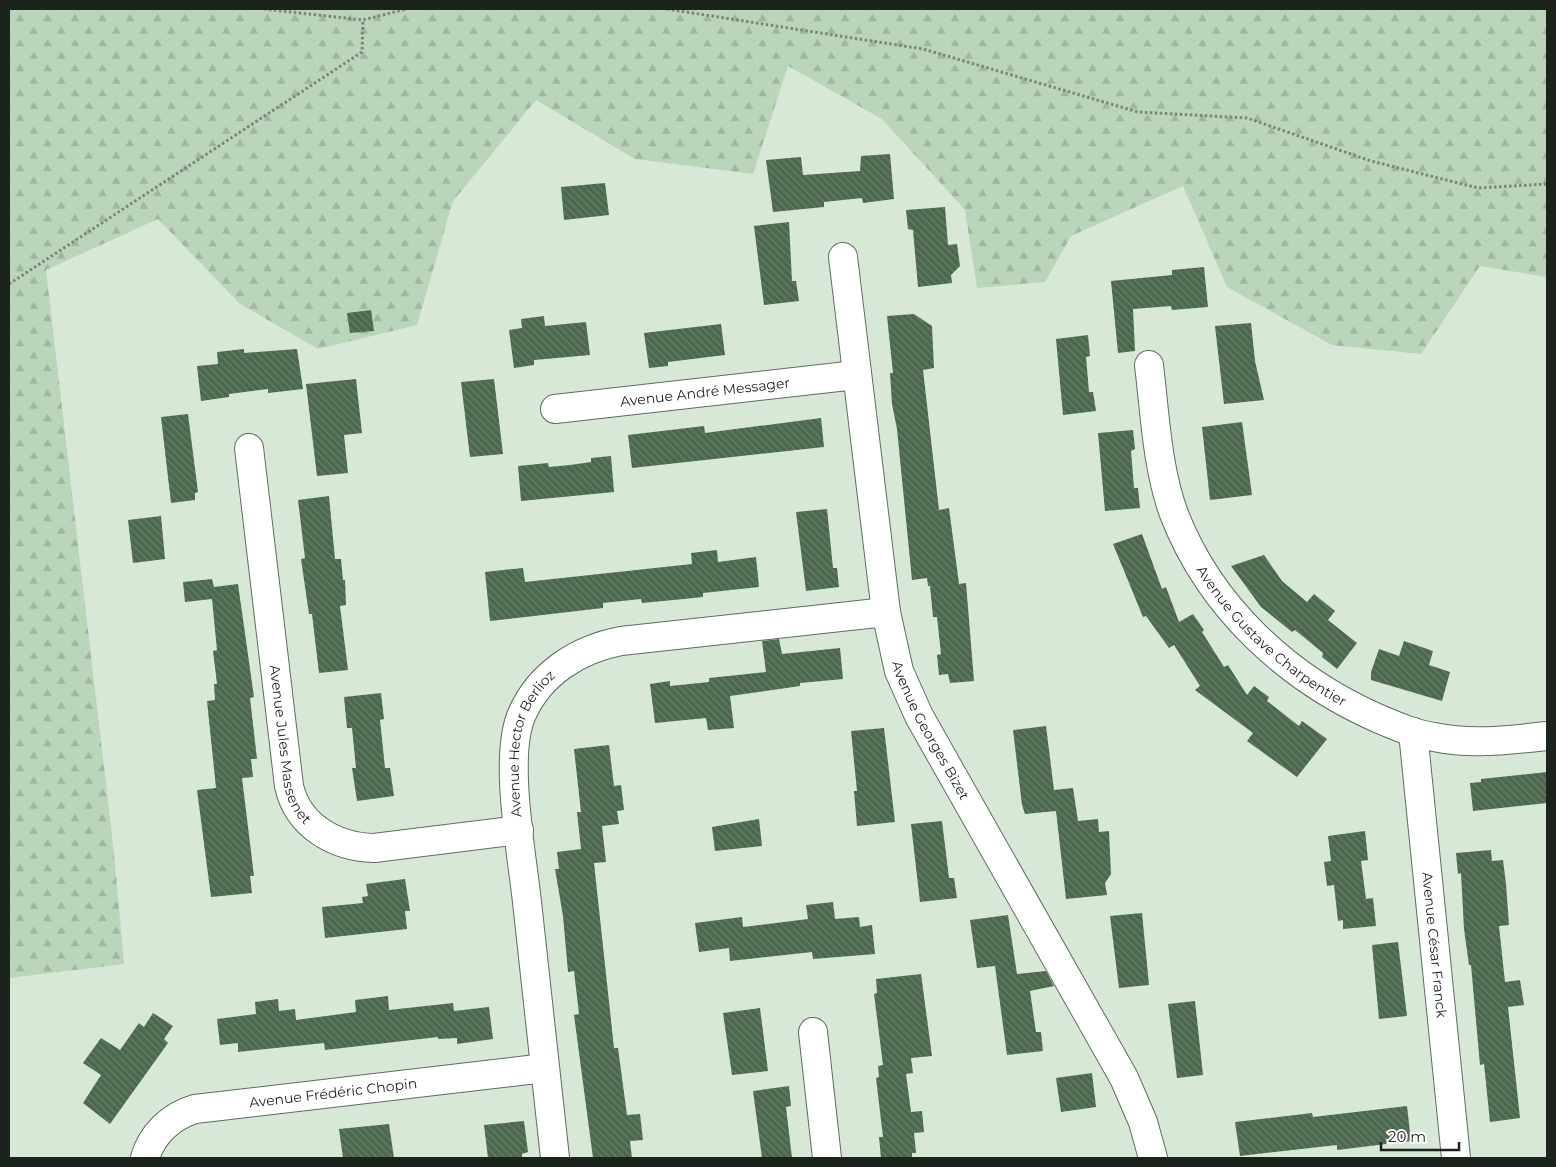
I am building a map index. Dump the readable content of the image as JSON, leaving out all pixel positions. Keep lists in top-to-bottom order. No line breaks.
{"streets":{"street":["Avenue André Messager","Avenue Gustave Charpentier","Avenue Georges Bizet","Avenue Jules Massenet","Avenue Hector Berlioz","Avenue César Franck","Avenue Frédéric Chopin"]},"crossings":[["Avenue André Messager","Avenue Georges Bizet"],["Avenue Gustave Charpentier","Avenue César Franck"],["Avenue Georges Bizet","Avenue Hector Berlioz"],["Avenue Jules Massenet","Avenue Hector Berlioz"],["Avenue Hector Berlioz","Avenue Frédéric Chopin"]],"scale_bar":"20 m"}
